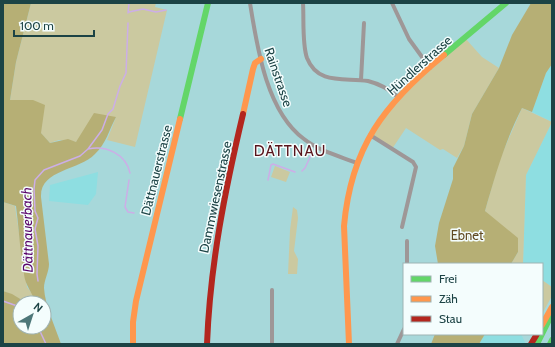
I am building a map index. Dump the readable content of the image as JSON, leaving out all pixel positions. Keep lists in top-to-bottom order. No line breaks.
{"streets":{"main road":["Hündlerstrasse","Dättnauerstrasse","Dammwiesenstrasse"],"street":["Rainstrasse"]},"crossings":[["Hündlerstrasse","Rainstrasse"],["Rainstrasse","Dammwiesenstrasse"]],"districts":["DÄTTNAU"],"water":["Dättnauerbach"],"parks":["Ebnet"],"legend":["Frei","Zäh","Stau"],"scale_bar":"100 m","north":"top right"}
